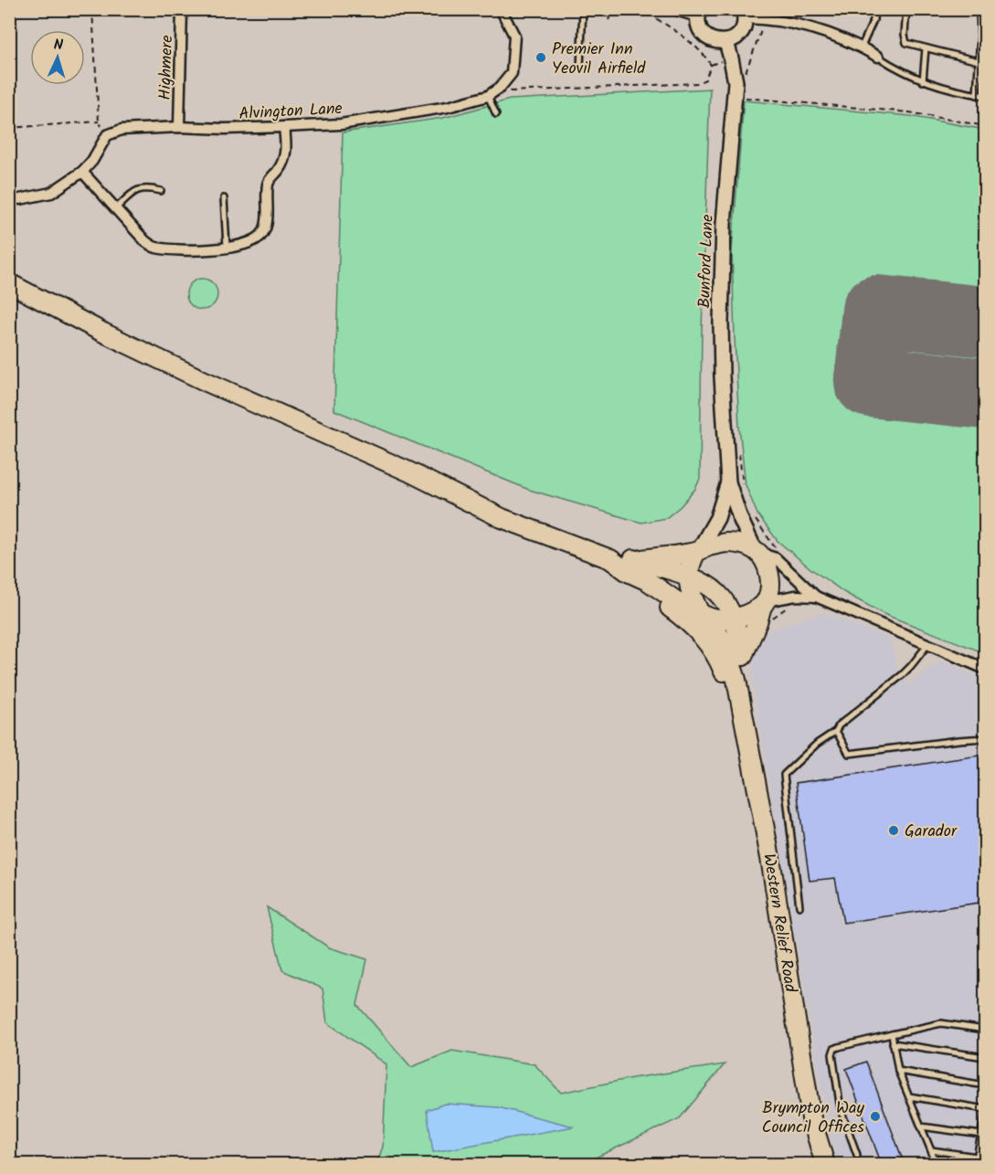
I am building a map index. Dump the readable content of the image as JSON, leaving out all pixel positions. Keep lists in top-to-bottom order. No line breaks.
{"streets":{"highway":["Western Relief Road"],"street":["Highmere","Alvington Lane","Bunford Lane"]},"crossings":[["Highmere","Alvington Lane"],["Bunford Lane","Western Relief Road"]],"places":["Premier Inn Yeovil Airfield","Garador","Brympton Way Council Offices"],"north":"top"}
